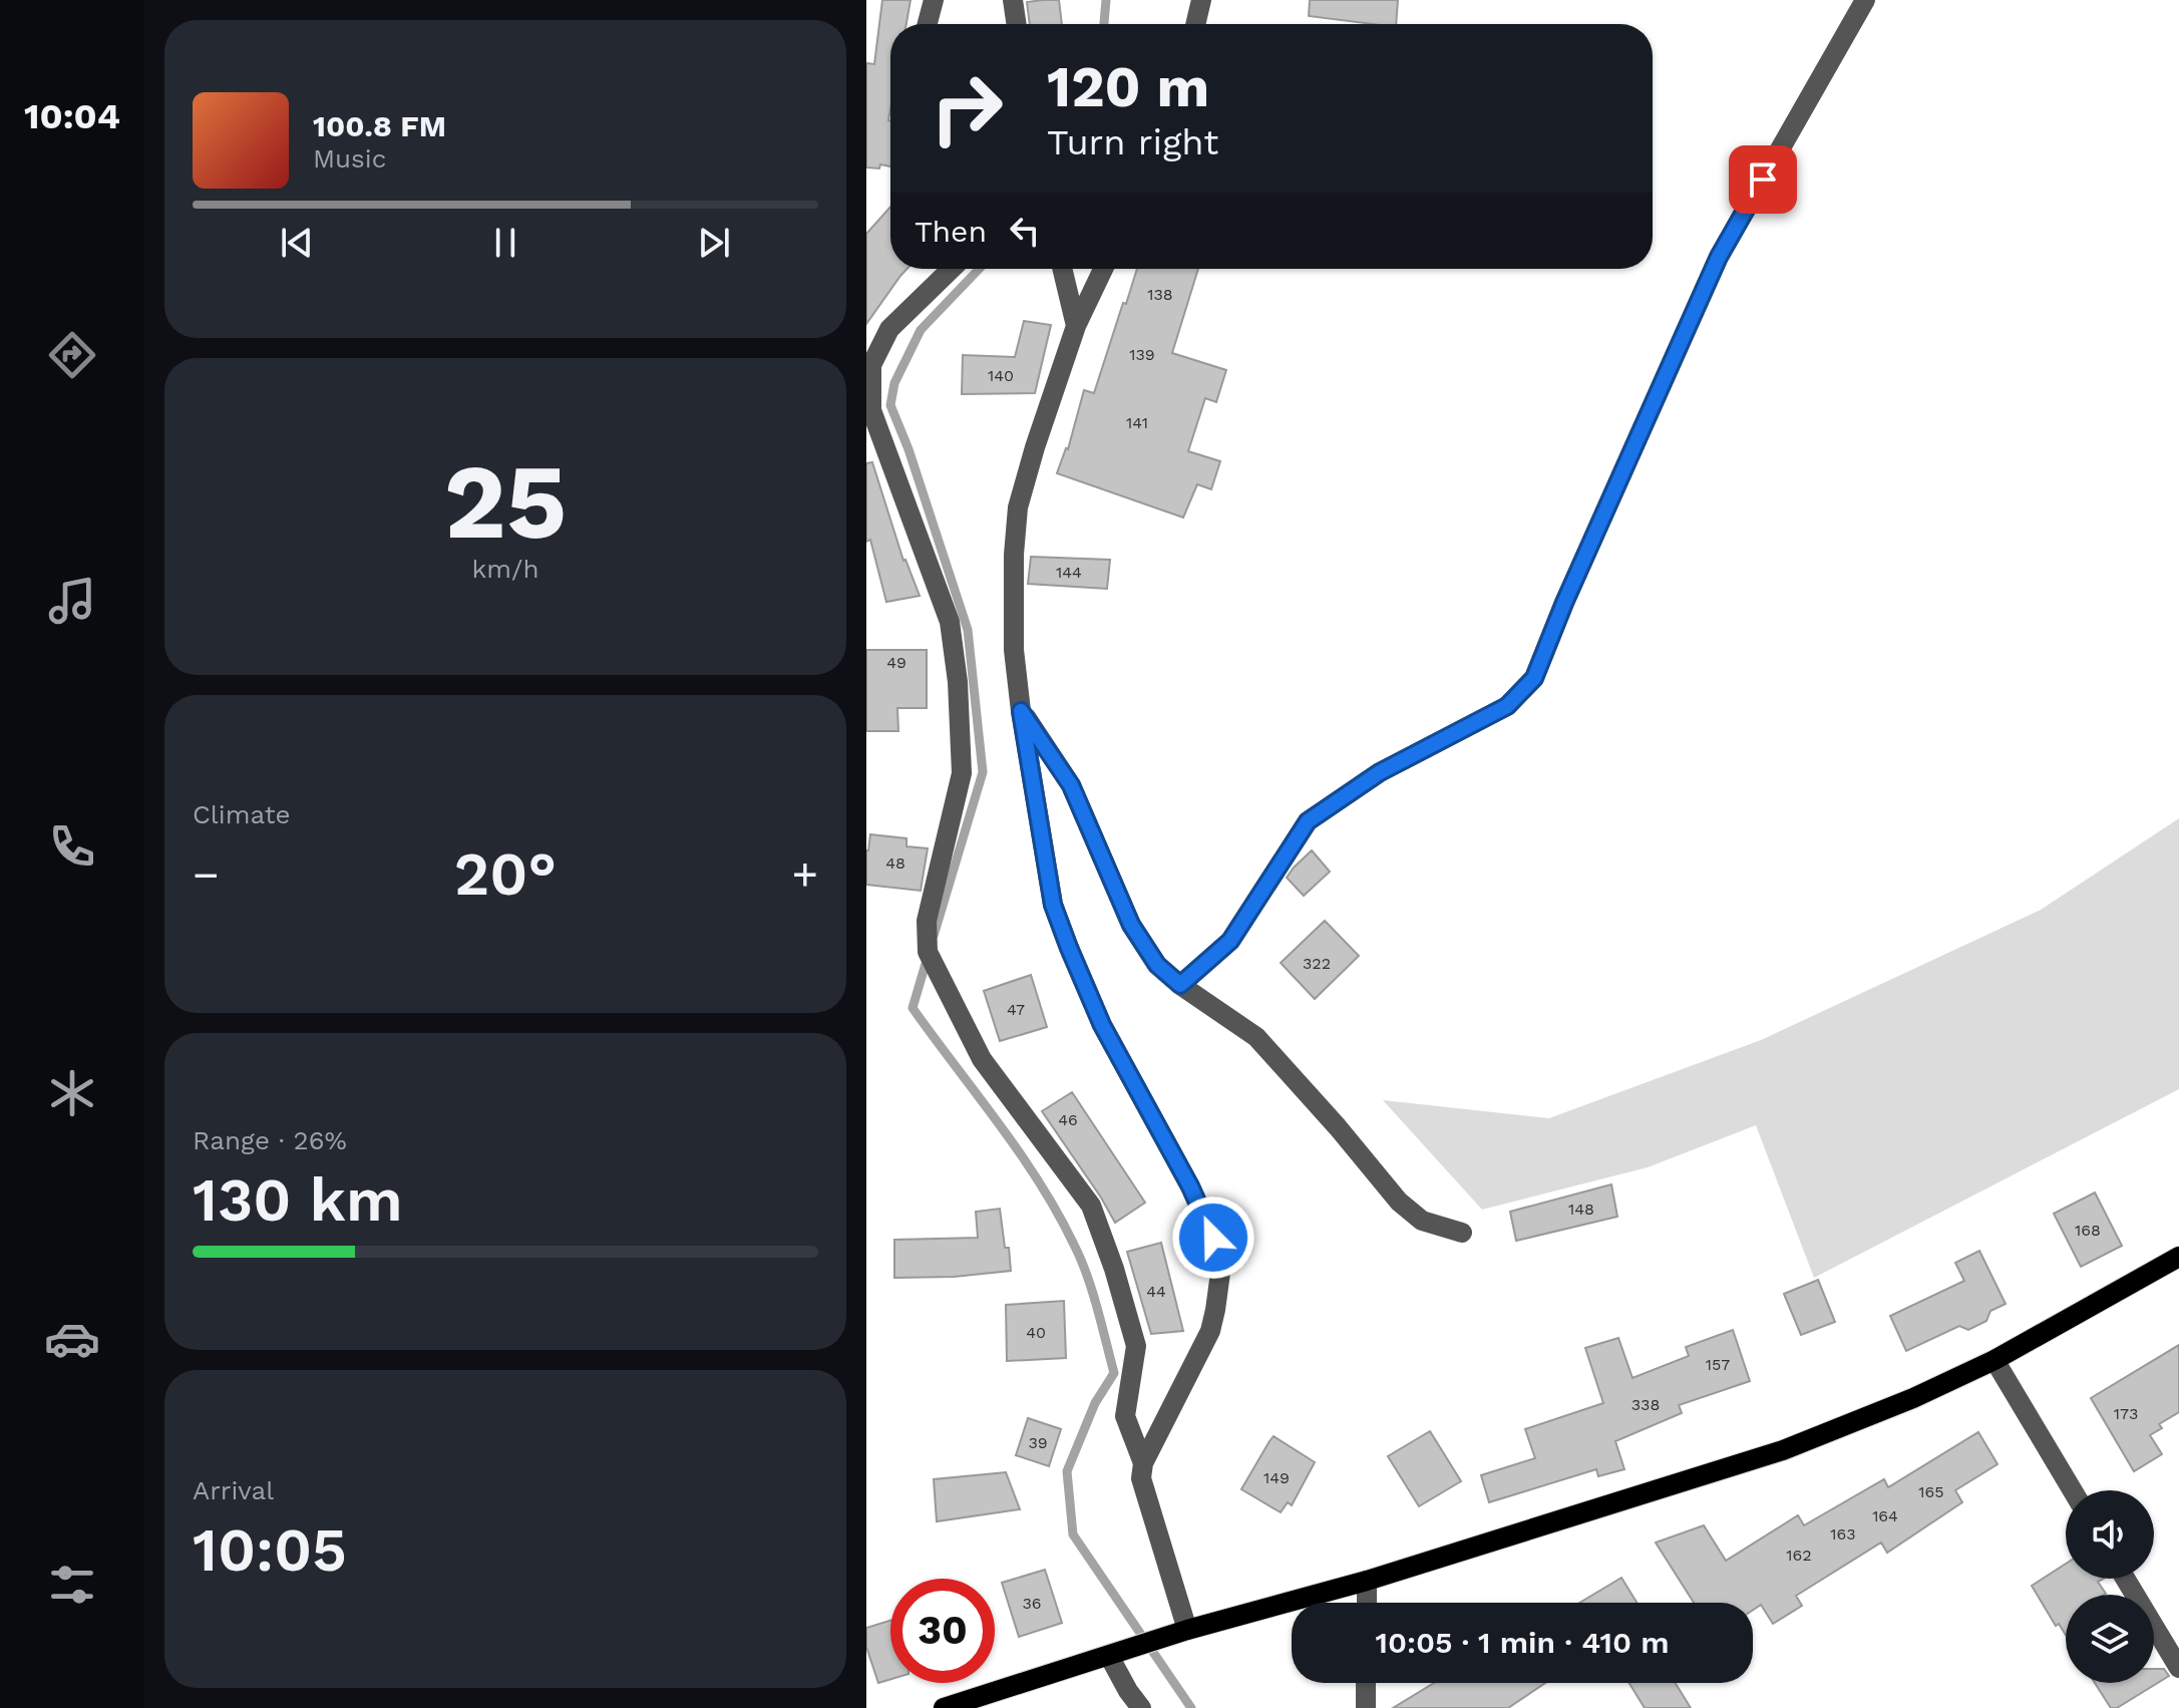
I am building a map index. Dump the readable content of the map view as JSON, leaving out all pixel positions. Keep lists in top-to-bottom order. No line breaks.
{"house_numbers":["138","139","140","141","144","49","48","322","47","46","148","168","44","40","157","338","173","39","149","165","164","163","162","36"],"page":{"tabs":"10:04","turn":["120 m","Turn right"],"song":["100.8 FM","Music"],"then":"Then","tile":[["25","km/h"],"Climate",["Range · 26%","130 km"],["Arrival","10:05"]],"heat":["−","20°","+"],"limit":"30","trip":"10:05 · 1 min · 410 m"}}
